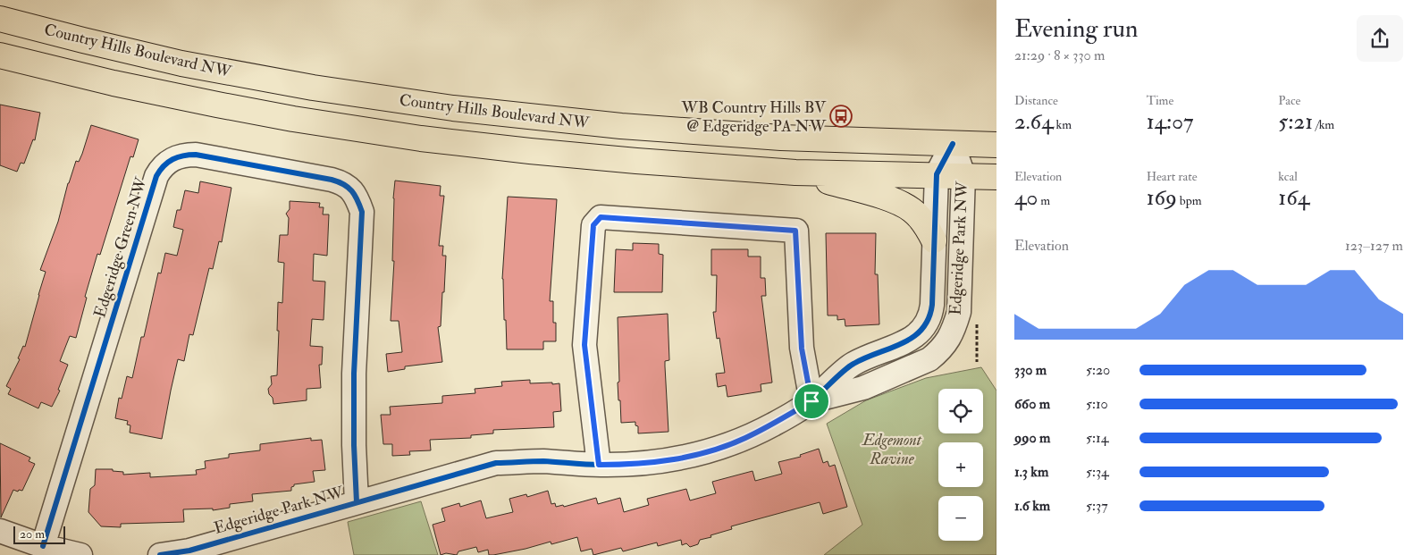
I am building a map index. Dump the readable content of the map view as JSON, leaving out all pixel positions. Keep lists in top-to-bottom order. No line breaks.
{"streets":{"main road":["Country Hills Boulevard NW"],"street":["Edgeridge Green NW","Edgeridge Park NW"]},"crossings":[["Country Hills Boulevard NW","Edgeridge Park NW"],["Edgeridge Green NW","Edgeridge Park NW"]],"parks":["Edgemont Ravine"],"places":{"bus stop":["WB Country Hills BV @ Edgeridge PA NW"]},"scale_bar":"20 m","page":{"heading":["Evening run","21:29 · 8 × 330 m"],"stats":[["Distance","2.64 km"],["Time","14:07"],["Pace","5:21 /km"],["Elevation","40 m"],["Heart rate","169 bpm"],["kcal","164"]],"chart":["Elevation","123–127 m"],"list":[{"name":"330 m","note":"5:20"},{"name":"660 m","note":"5:10"},{"name":"990 m","note":"5:14"},{"name":"1.3 km","note":"5:34"},{"name":"1.6 km","note":"5:37"}],"map_buttons":["+","−"],"scale":"20 m"}}
